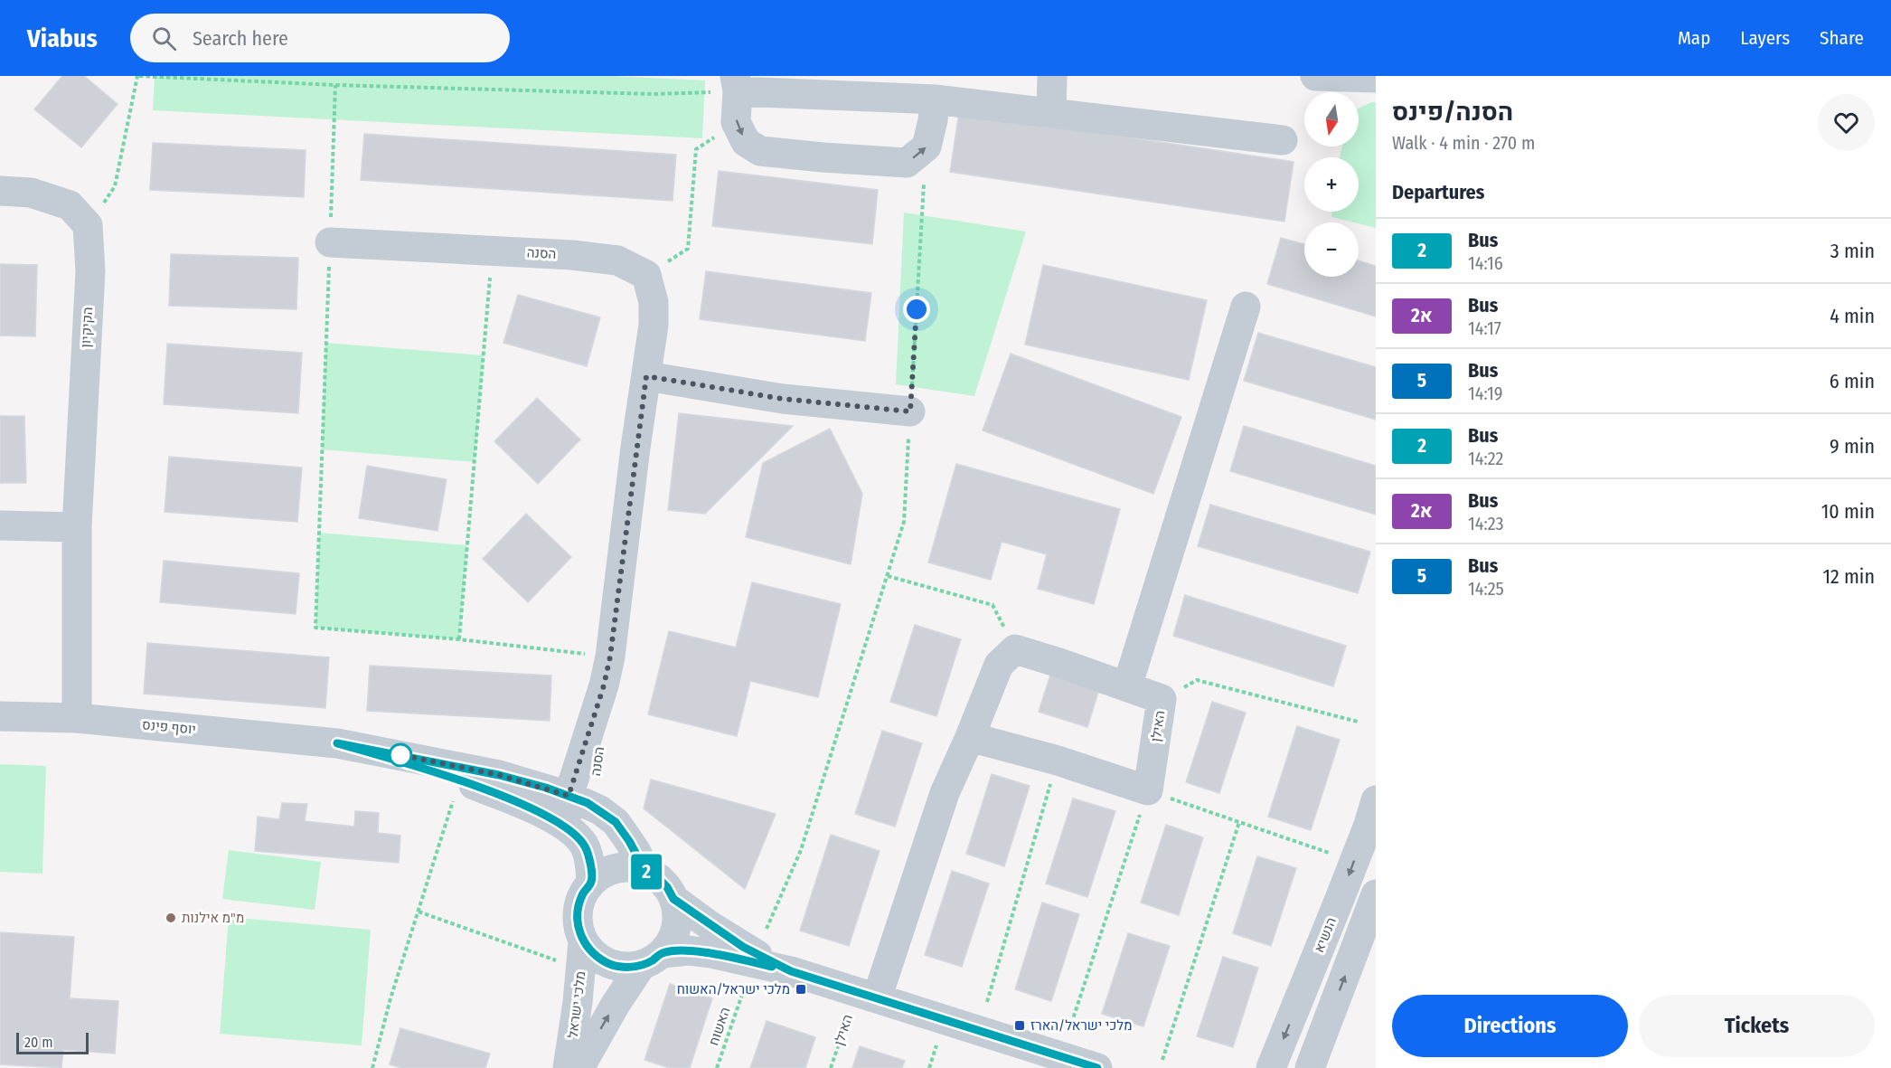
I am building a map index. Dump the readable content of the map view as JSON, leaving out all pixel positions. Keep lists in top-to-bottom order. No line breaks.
{"streets":{"street":["הסנה","הקיקיון","האילן","יוסף פינס","הנשיא","מלכי ישראל"],"path":["האשוח"]},"crossings":[["הסנה","יוסף פינס"],["הקיקיון","יוסף פינס"],["יוסף פינס","מלכי ישראל"]],"one_way":["מלכי ישראל"],"places":{"other":["מ\"מ אילנות"],"transit":["מלכי ישראל/האשוח","מלכי ישראל/הארז"]},"lines":["bus line 2"],"scale_bar":"20 m","north":"bottom","page":{"header":"Viabus","search":"Search here","nav":["Map","Layers","Share"],"on_map":"2","heading":[["הסנה/פינס","Walk · 4 min · 270 m"],"Departures"],"map_buttons":["+","−"],"list":[{"mark":"2","name":"Bus","note":"14:16","value":"3 min"},{"mark":"2א","name":"Bus","note":"14:17","value":"4 min"},{"mark":"5","name":"Bus","note":"14:19","value":"6 min"},{"mark":"2","name":"Bus","note":"14:22","value":"9 min"},{"mark":"2א","name":"Bus","note":"14:23","value":"10 min"},{"mark":"5","name":"Bus","note":"14:25","value":"12 min"}],"buttons":["Directions","Tickets"],"scale":"20 m"}}
